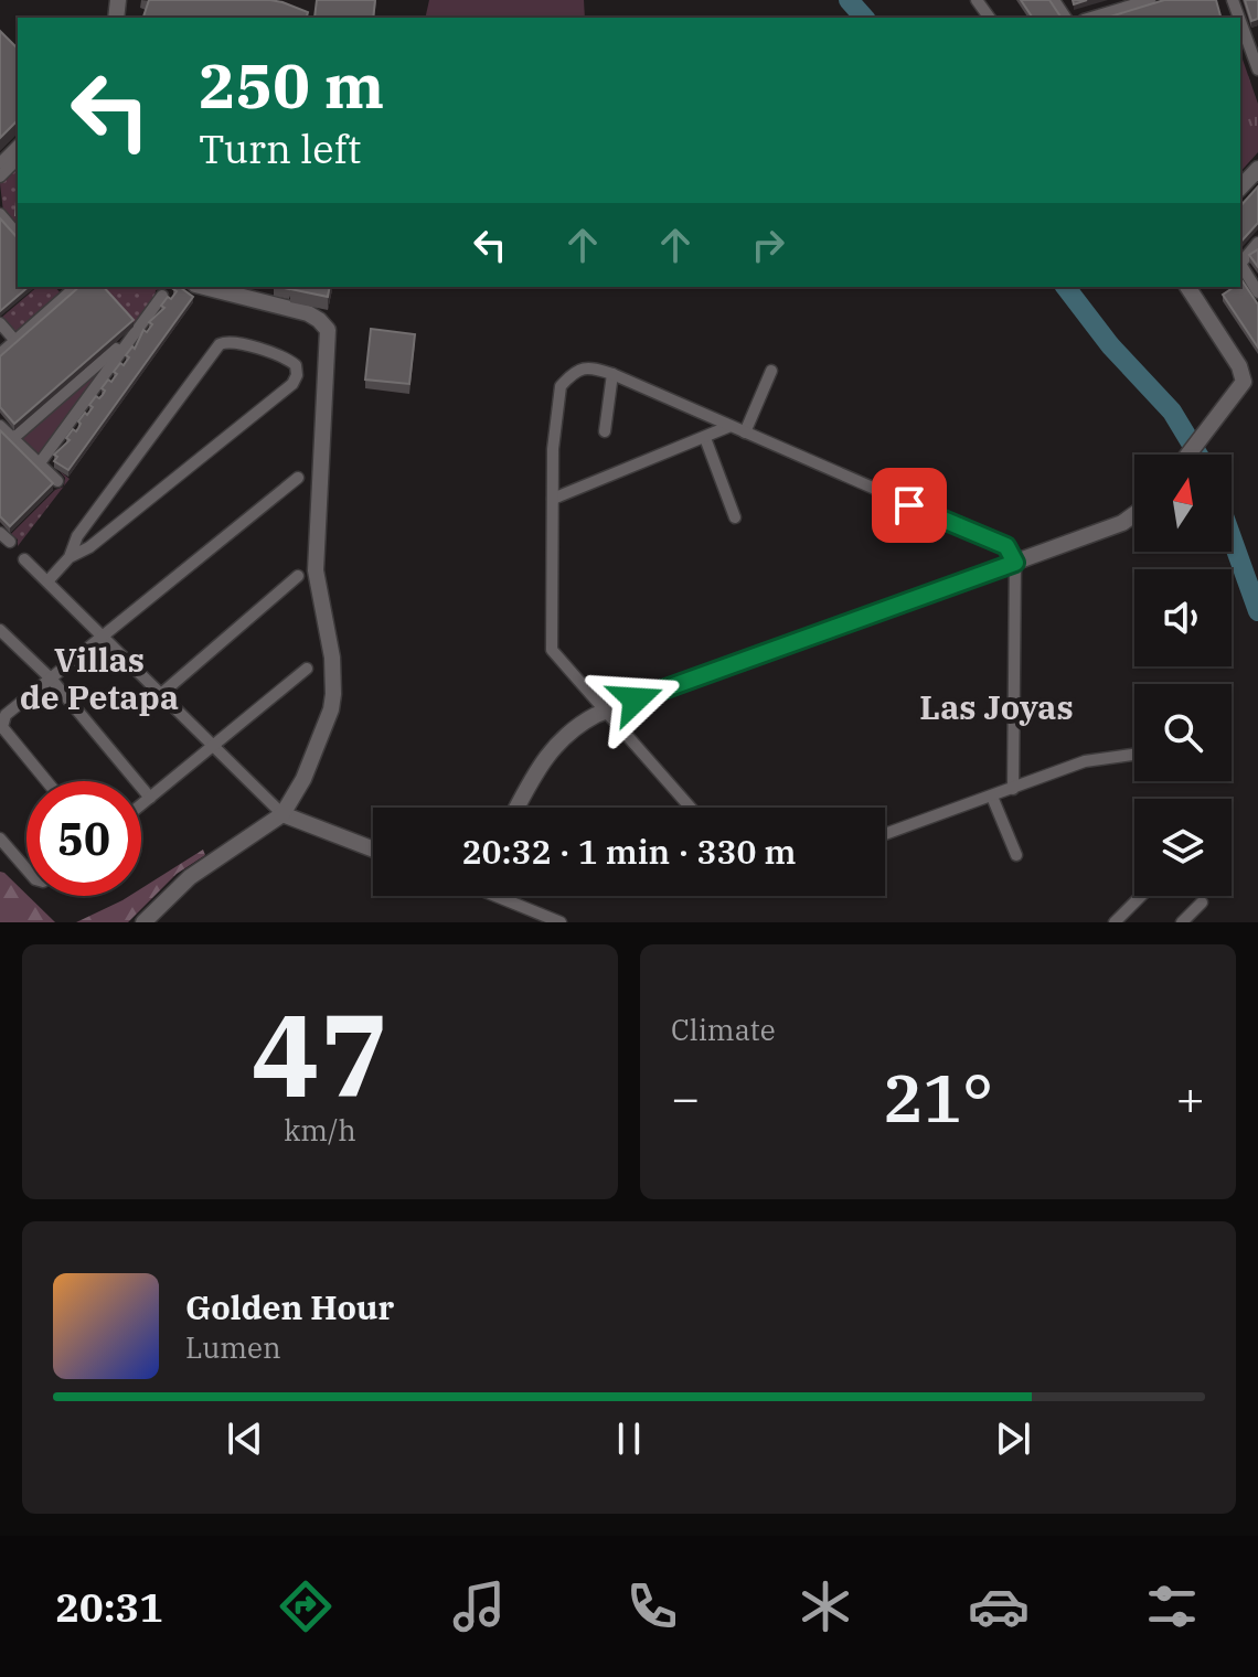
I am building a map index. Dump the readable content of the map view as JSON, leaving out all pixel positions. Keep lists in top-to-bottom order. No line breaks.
{"districts":["Villas de Petapa","Las Joyas"],"north":"top","page":{"turn":["250 m","Turn left"],"limit":"50","trip":"20:32 · 1 min · 330 m","tile":[["47","km/h"],"Climate"],"heat":["−","21°","+"],"song":["Golden Hour","Lumen"],"tabs":"20:31"}}
